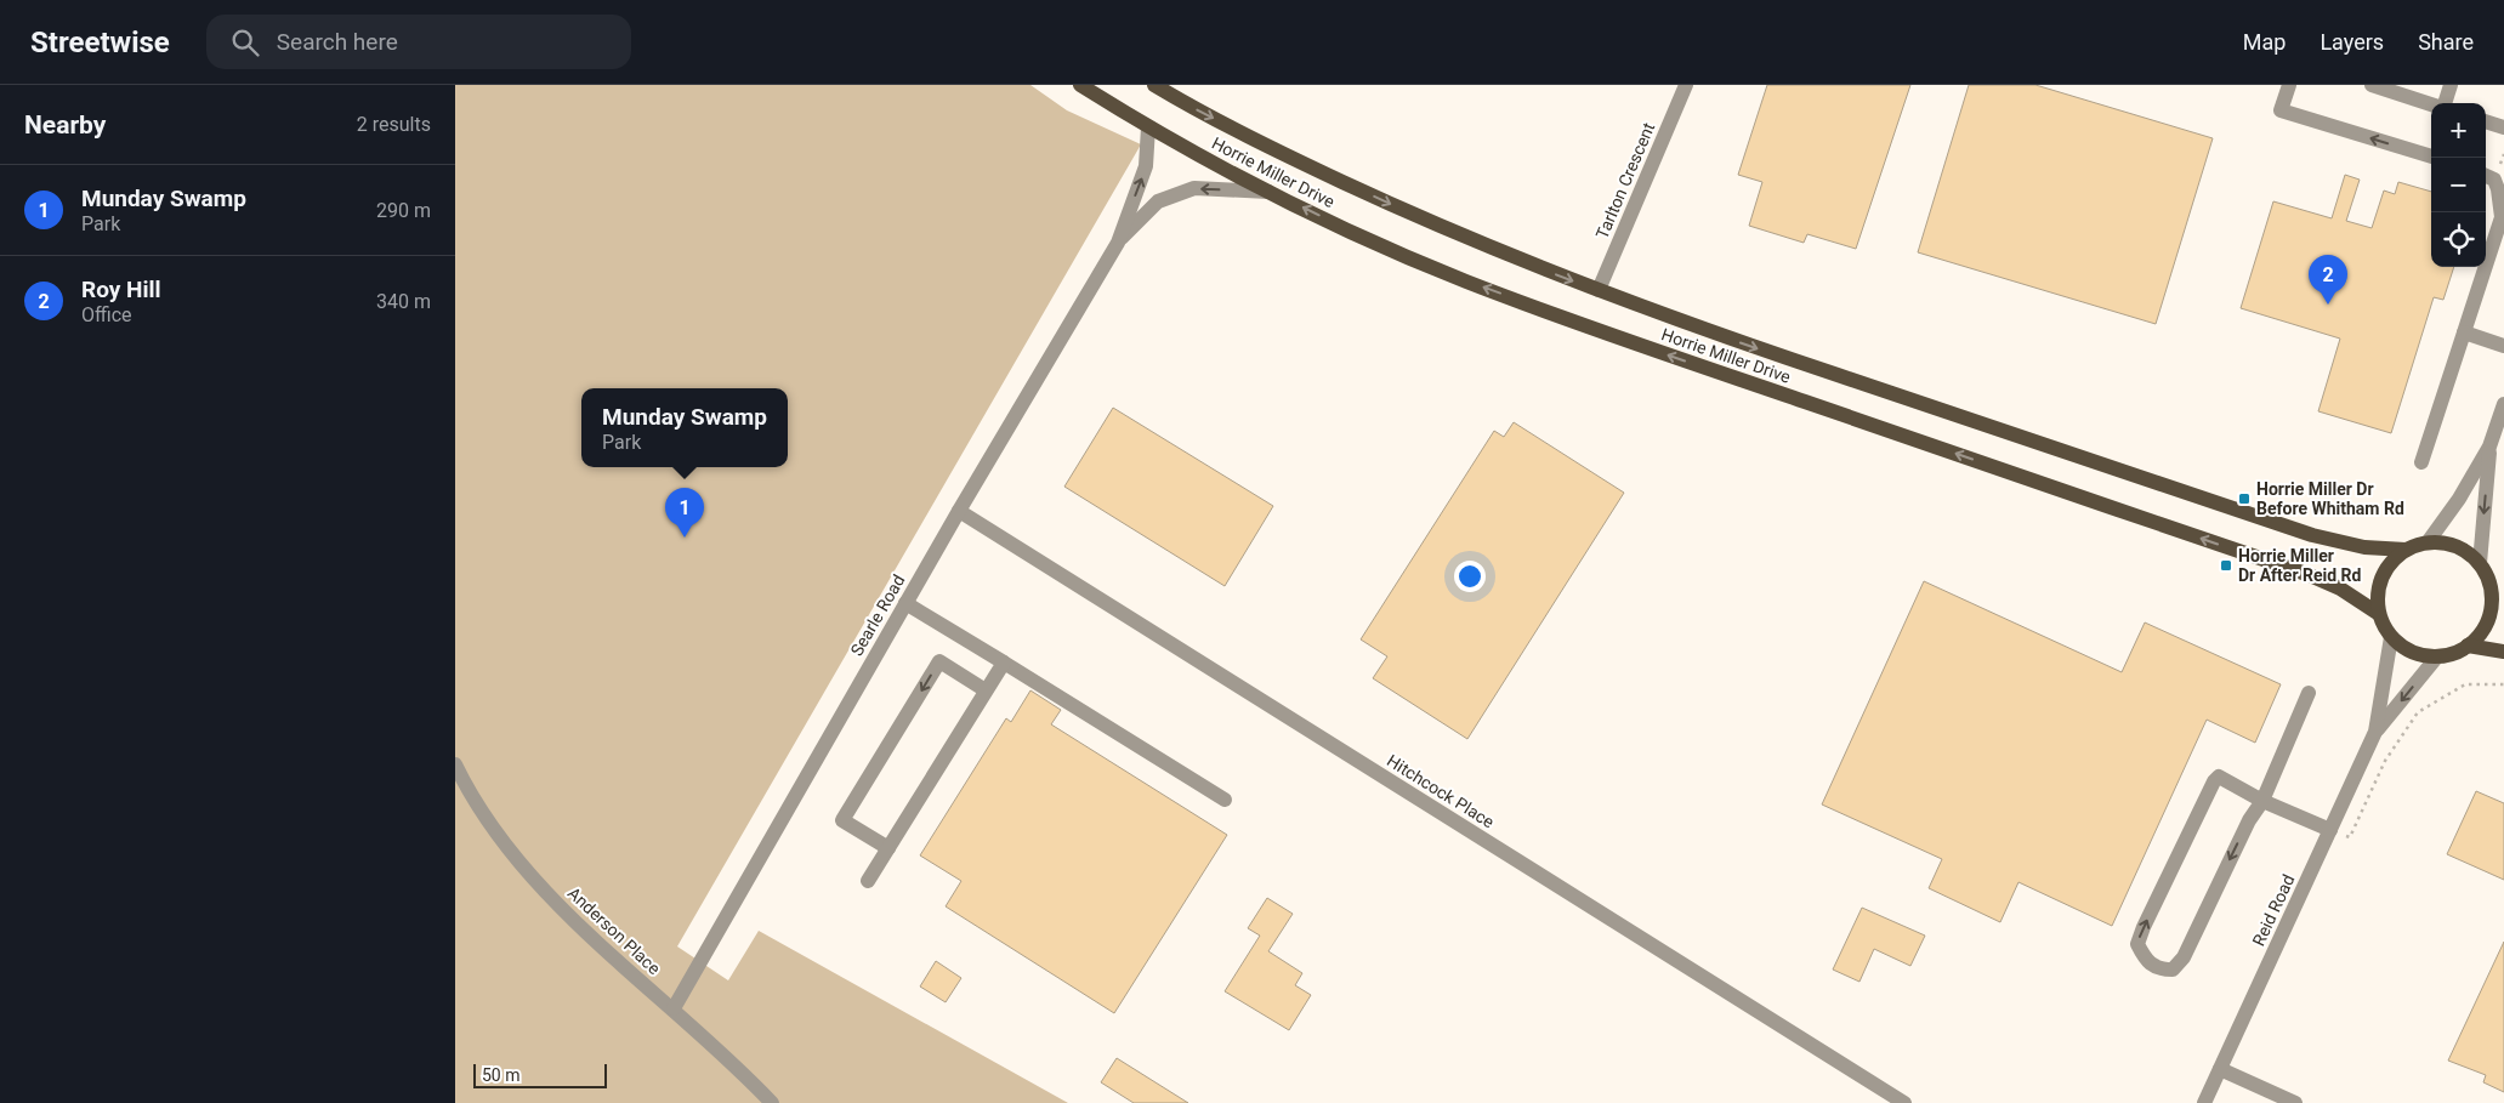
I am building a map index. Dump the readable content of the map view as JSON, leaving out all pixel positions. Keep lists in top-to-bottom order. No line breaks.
{"streets":{"main road":["Horrie Miller Drive"],"street":["Tarlton Crescent","Searle Road","Hitchcock Place","Reid Road","Anderson Place"]},"crossings":[["Horrie Miller Drive","Tarlton Crescent"],["Horrie Miller Drive","Searle Road"],["Horrie Miller Drive","Reid Road"],["Searle Road","Hitchcock Place"],["Searle Road","Anderson Place"]],"places":{"transit":["Horrie Miller Dr Before Whitham Rd","Horrie Miller Dr After Reid Rd"]},"scale_bar":"50 m","page":{"header":"Streetwise","search":"Search here","nav":["Map","Layers","Share"],"heading":["Nearby","2 results"],"map_buttons":["+","−"],"list":[{"mark":"1","name":"Munday Swamp","note":"Park","value":"290 m"},{"mark":"2","name":"Roy Hill","note":"Office","value":"340 m"}],"pins":["2","1"],"popup":["Munday Swamp","Park"],"scale":"50 m"}}
